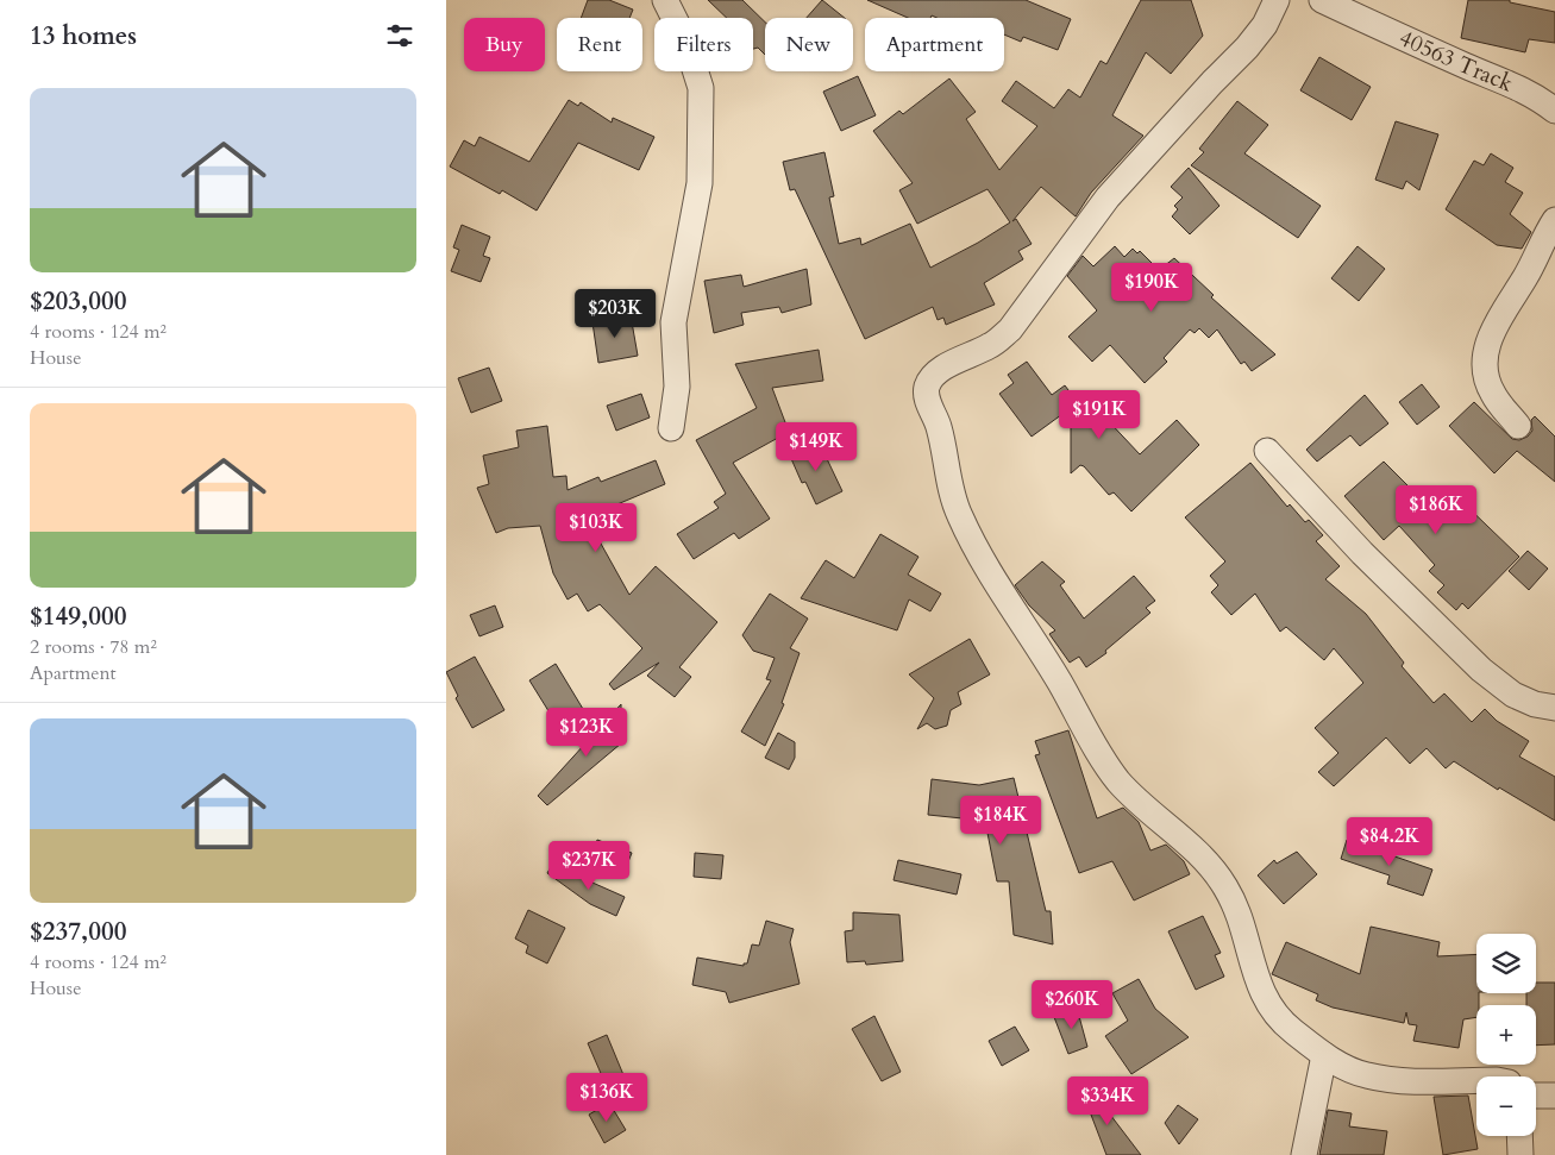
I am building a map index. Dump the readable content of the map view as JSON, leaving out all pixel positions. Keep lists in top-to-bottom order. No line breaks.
{"streets":{"street":["40563 Track"]},"page":{"heading":"13 homes","chip":["Buy","Rent","Filters","New","Apartment"],"list":[{"name":"$203,000","note":"4 rooms · 124 m² · House"},{"name":"$149,000","note":"2 rooms · 78 m² · Apartment"},{"name":"$237,000","note":"4 rooms · 124 m² · House"}],"price":["$190K","$203K","$191K","$149K","$186K","$103K","$123K","$184K","$84.2K","$237K","$260K","$136K","$334K"],"map_buttons":["+","−"]}}
